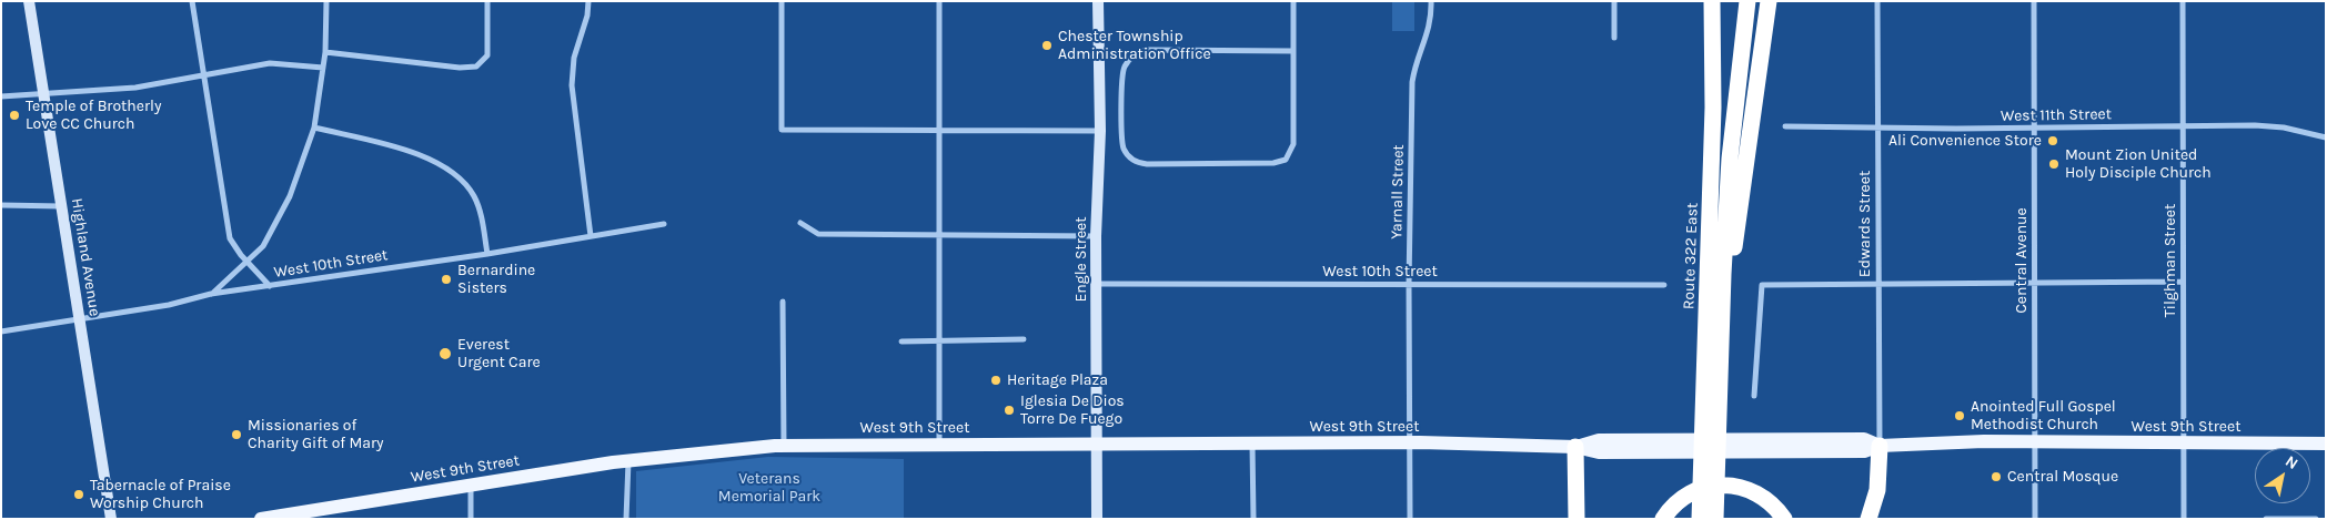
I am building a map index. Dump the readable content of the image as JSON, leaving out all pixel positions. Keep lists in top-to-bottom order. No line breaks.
{"streets":{"highway":["Route 322 East"],"main road":["Highland Avenue","Engle Street","West 9th Street"],"street":["West 11th Street","Yarnall Street","Edwards Street","Central Avenue","Tilghman Street","West 10th Street"]},"crossings":[["West 11th Street","Edwards Street"],["West 11th Street","Central Avenue"],["West 11th Street","Tilghman Street"],["Yarnall Street","West 10th Street"],["Yarnall Street","West 9th Street"],["Edwards Street","West 9th Street"],["Highland Avenue","West 10th Street"],["Engle Street","West 10th Street"],["Engle Street","West 9th Street"],["Central Avenue","West 9th Street"],["Tilghman Street","West 9th Street"]],"parks":["Veterans Memorial Park"],"places":["Chester Township Administration Office","Temple of Brotherly Love CC Church","Ali Convenience Store","Mount Zion United Holy Disciple Church","Bernardine Sisters","Everest Urgent Care","Heritage Plaza","Iglesia De Dios Torre De Fuego","Anointed Full Gospel Methodist Church","Missionaries of Charity Gift of Mary","Central Mosque","Tabernacle of Praise Worship Church"],"north":"top right"}
